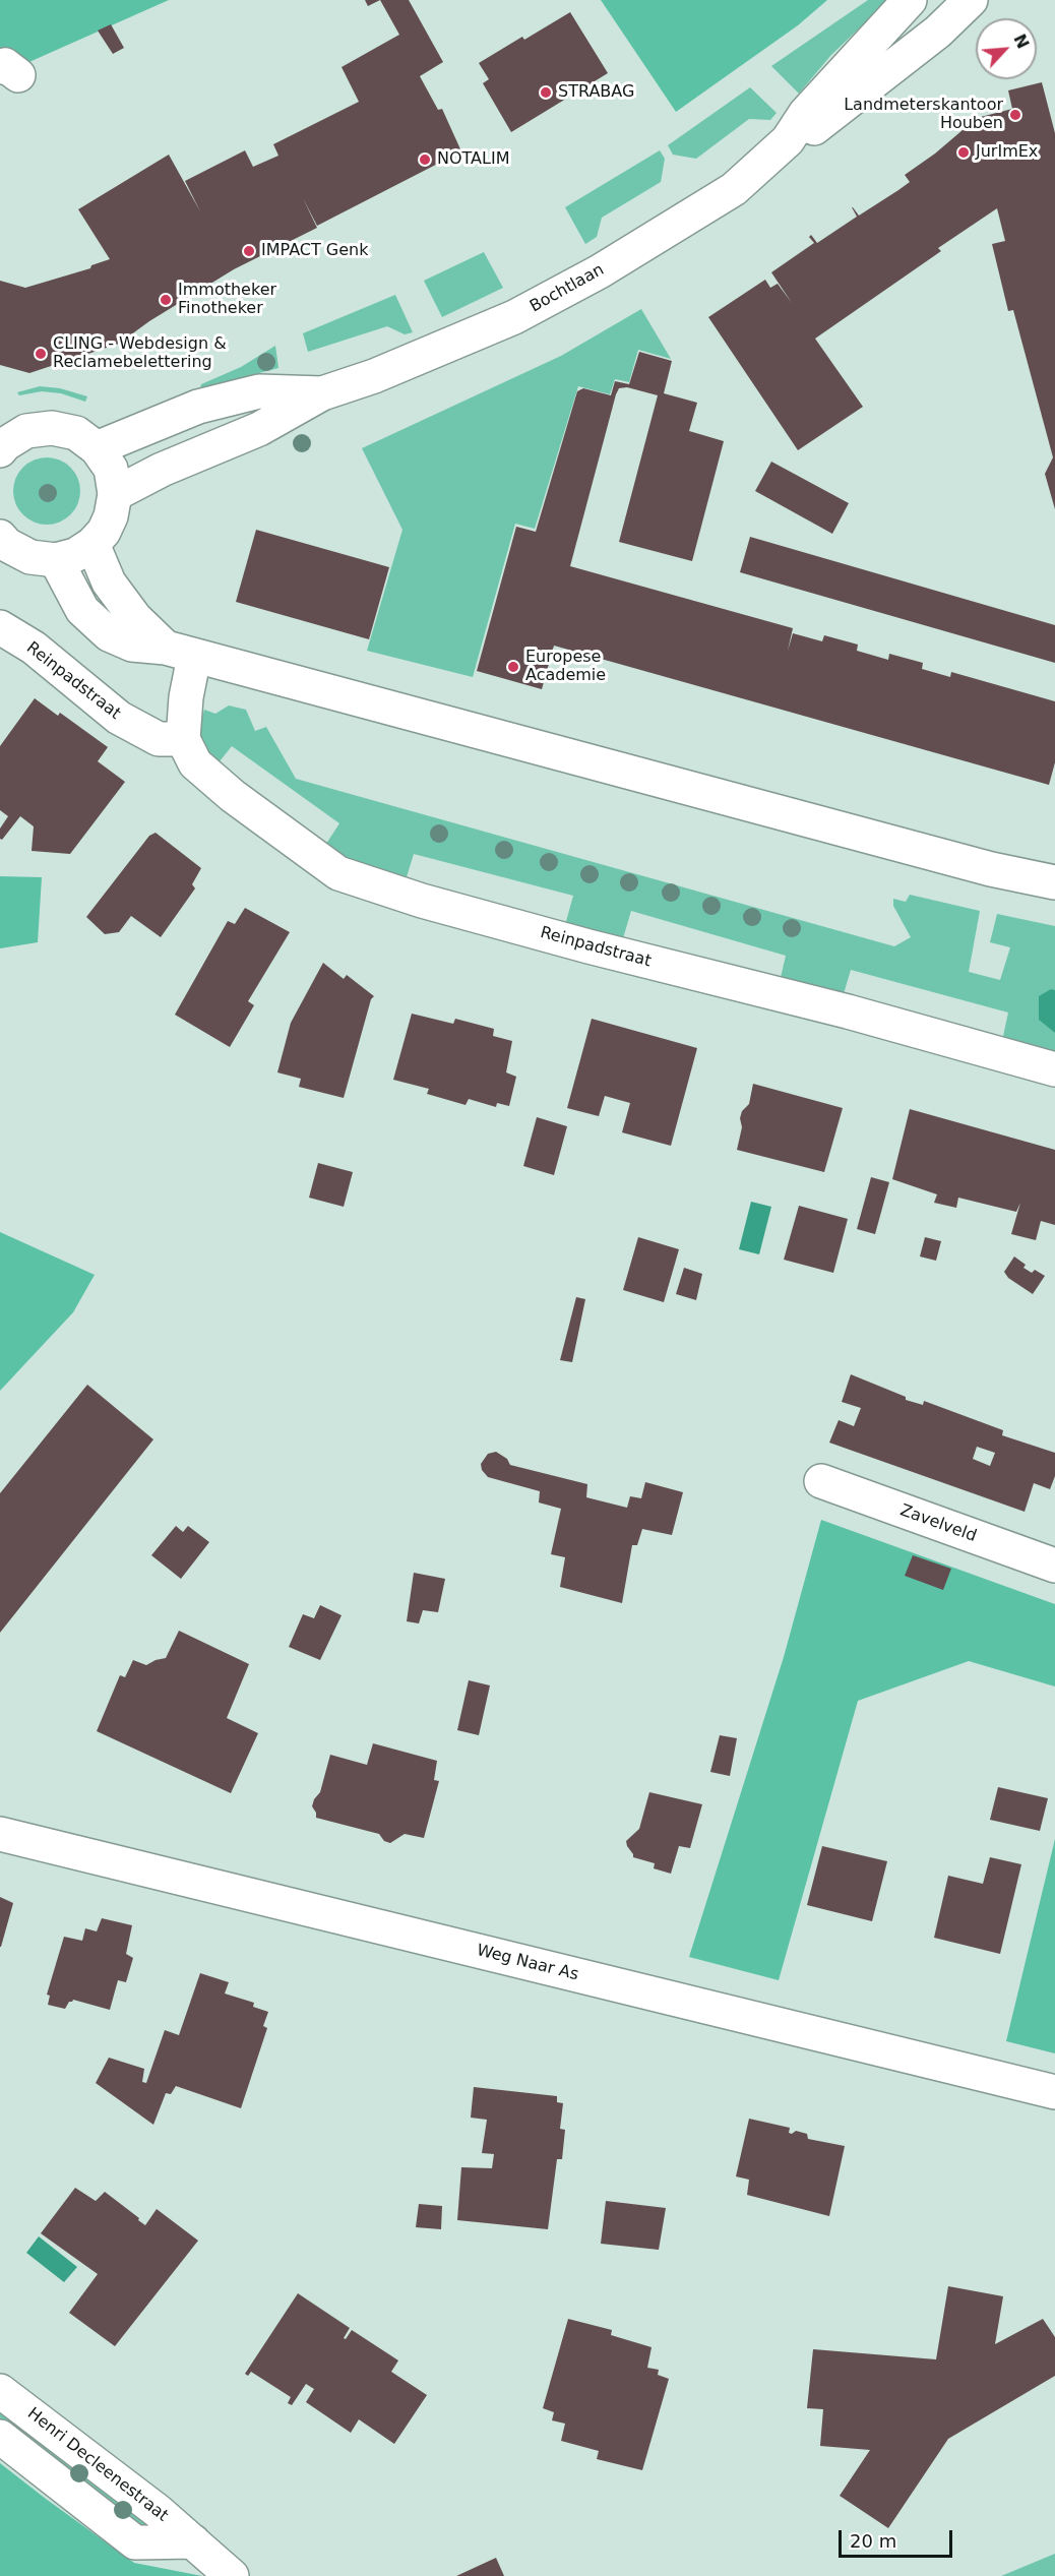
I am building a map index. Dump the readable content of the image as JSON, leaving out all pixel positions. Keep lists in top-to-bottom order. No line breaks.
{"streets":{"street":["Bochtlaan","Reinpadstraat","Zavelveld","Weg Naar As","Henri Decleenestraat"]},"places":["STRABAG","Landmeterskantoor Houben","JurImEx","NOTALIM","IMPACT Genk","Immotheker Finotheker","CLING - Webdesign & Reclamebelettering","Europese Academie"],"scale_bar":"20 m","north":"top right"}
